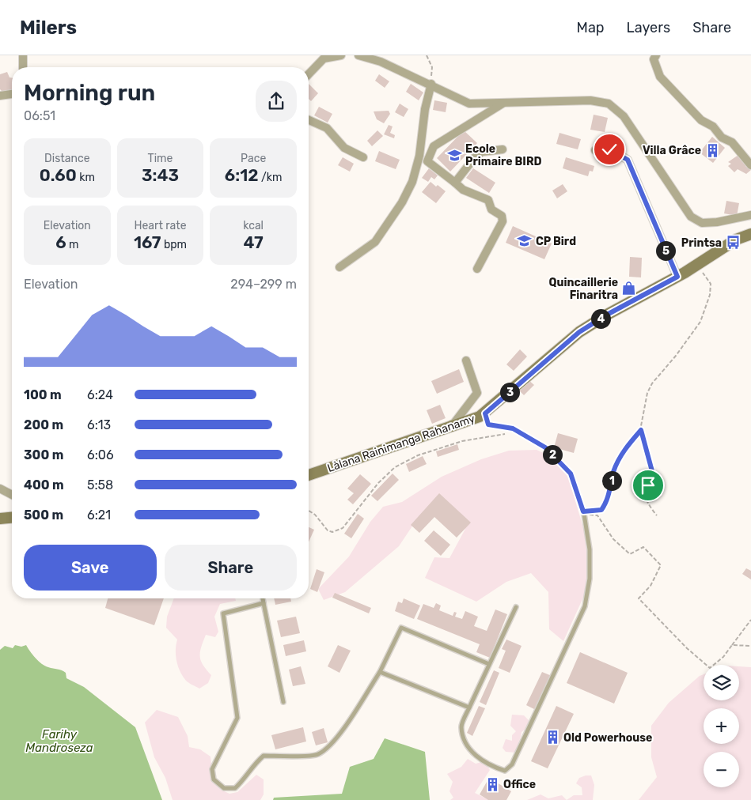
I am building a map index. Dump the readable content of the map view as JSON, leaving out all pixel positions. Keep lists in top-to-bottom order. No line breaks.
{"streets":{"main road":["Làlana Rainimanga Rahanamy"]},"water":["Farihy Mandroseza"],"places":{"building":["Villa Grâce","Old Powerhouse","Office"],"school or university":["Ecole Primaire BIRD","CP Bird"],"bus stop":["Printsa"],"shop":["Quincaillerie Finaritra"]},"page":{"header":"Milers","nav":["Map","Layers","Share"],"heading":["Morning run","06:51"],"stats":[["Distance","0.60 km"],["Time","3:43"],["Pace","6:12 /km"],["Elevation","6 m"],["Heart rate","167 bpm"],["kcal","47"]],"pins":["5","4","3","2","1"],"chart":["Elevation","294–299 m"],"list":[{"name":"100 m","note":"6:24"},{"name":"200 m","note":"6:13"},{"name":"300 m","note":"6:06"},{"name":"400 m","note":"5:58"},{"name":"500 m","note":"6:21"}],"buttons":["Save","Share"],"map_buttons":["+","−"]}}
